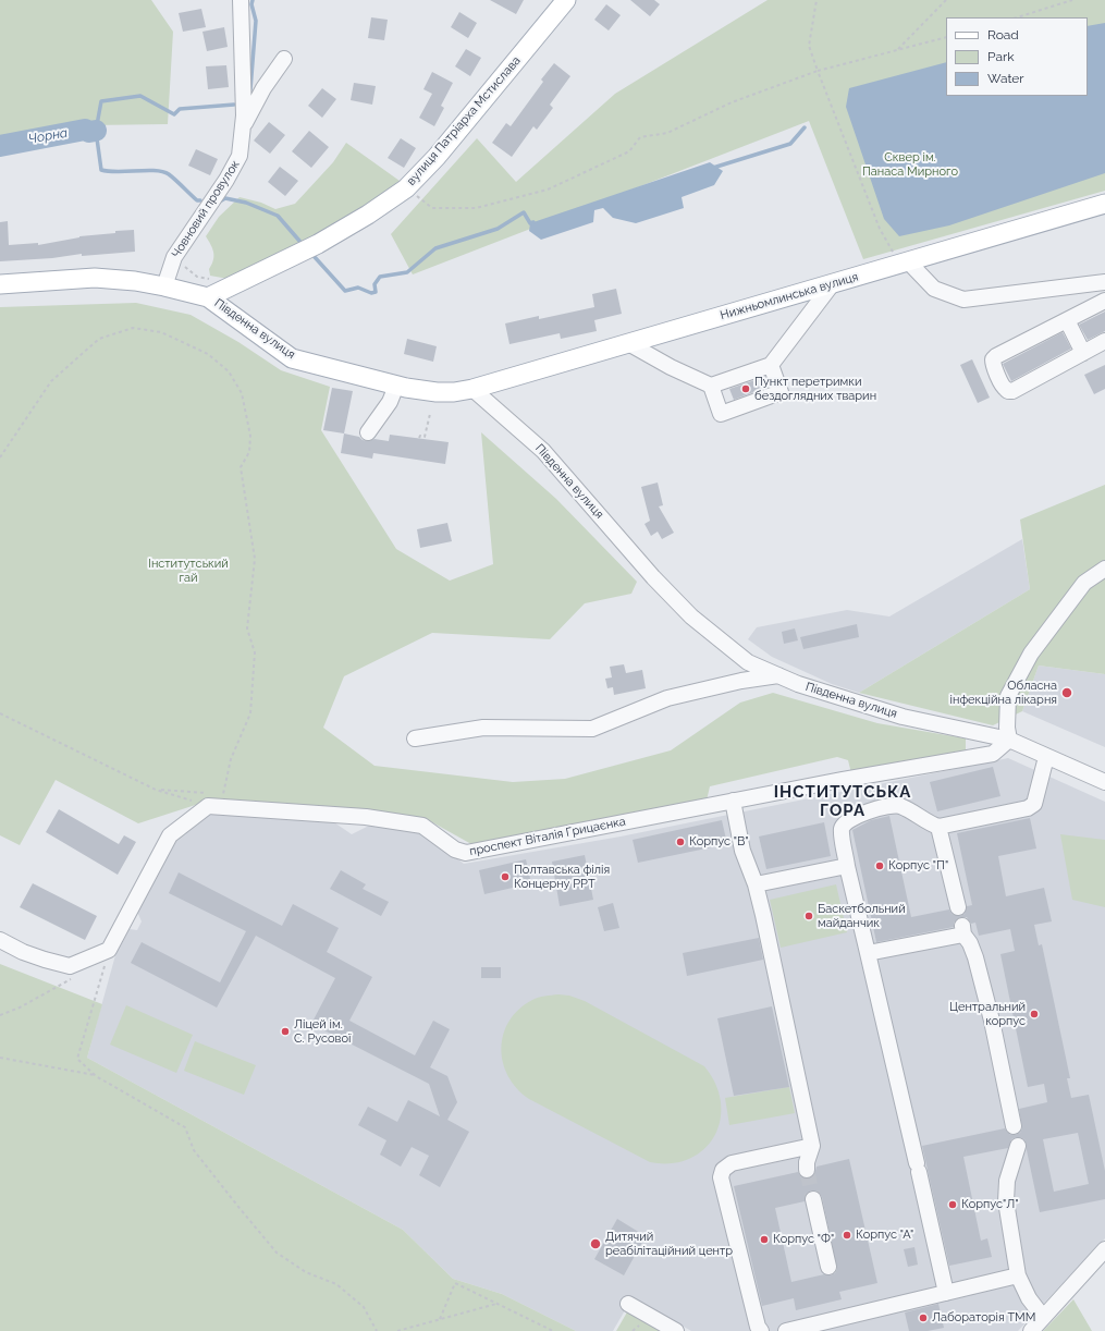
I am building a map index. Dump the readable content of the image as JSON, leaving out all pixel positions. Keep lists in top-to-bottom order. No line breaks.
{"streets":{"main road":["вулиця Патріарха Мстислава","Нижньомлинська вулиця","Південна вулиця"],"street":["Човновий провулок","проспект Віталія Грицаєнка"]},"crossings":[["вулиця Патріарха Мстислава","Південна вулиця"],["Човновий провулок","Південна вулиця"],["Нижньомлинська вулиця","Південна вулиця"],["Південна вулиця","проспект Віталія Грицаєнка"]],"districts":["ІНСТИТУТСЬКА ГОРА"],"water":["Чорна"],"parks":["Сквер ім. Панаса Мирного","Інститутський гай"],"places":["Пункт перетримки бездоглядних тварин","Обласна інфекційна лікарня","Корпус \"В\"","Корпус \"П\"","Полтавська філія Концерну РРТ","Баскетбольний майданчик","Центральний корпус","Ліцей ім. С. Русової","Корпус\"Л\"","Корпус \"А\"","Корпус \"Ф\"","Дитячий реабілітаційний центр","Лабораторія ТММ"],"legend":["Road","Park","Water"]}
